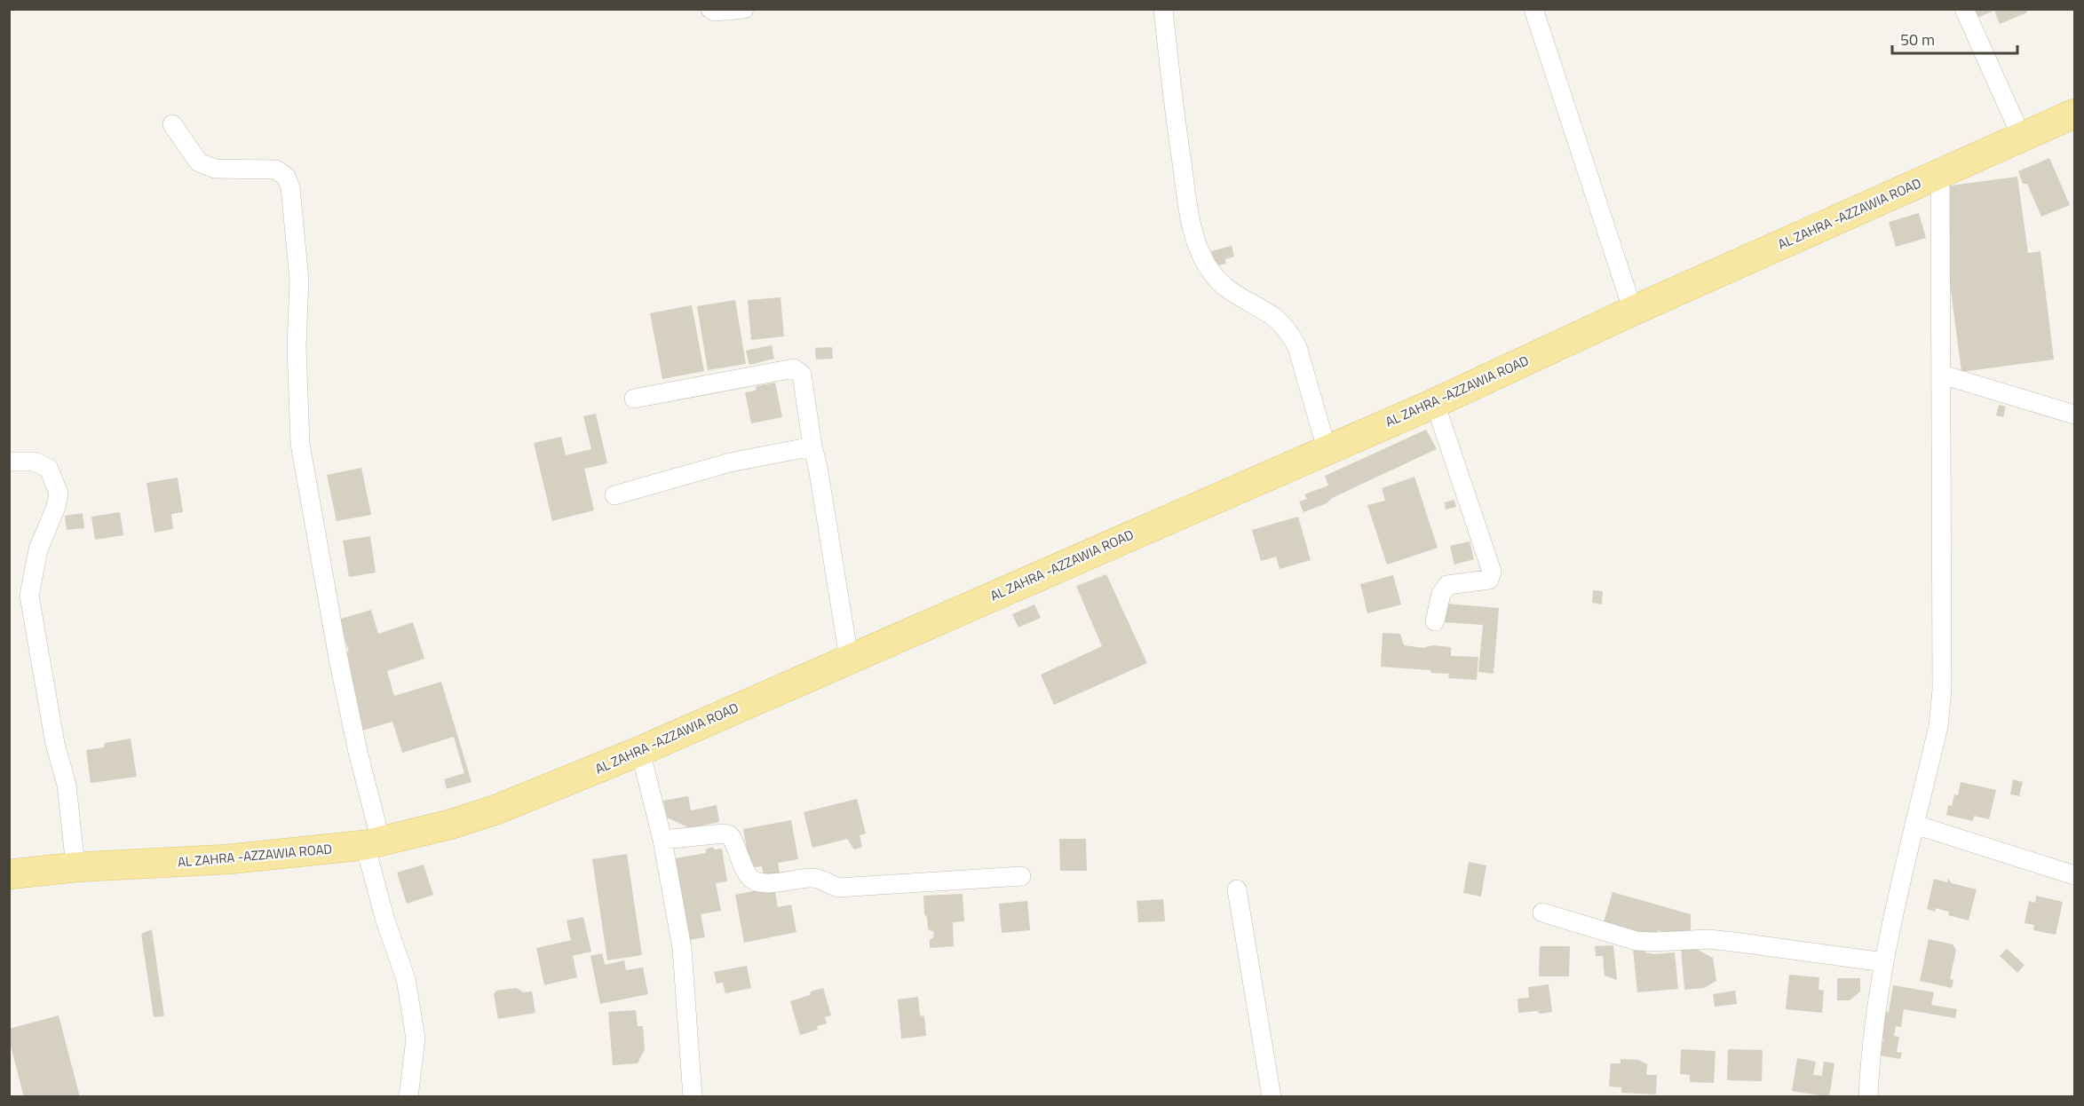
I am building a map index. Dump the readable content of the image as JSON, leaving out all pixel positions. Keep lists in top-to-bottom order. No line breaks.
{"streets":{"main road":["AL ZAHRA -AZZAWIA ROAD"]},"scale_bar":"50 m"}
